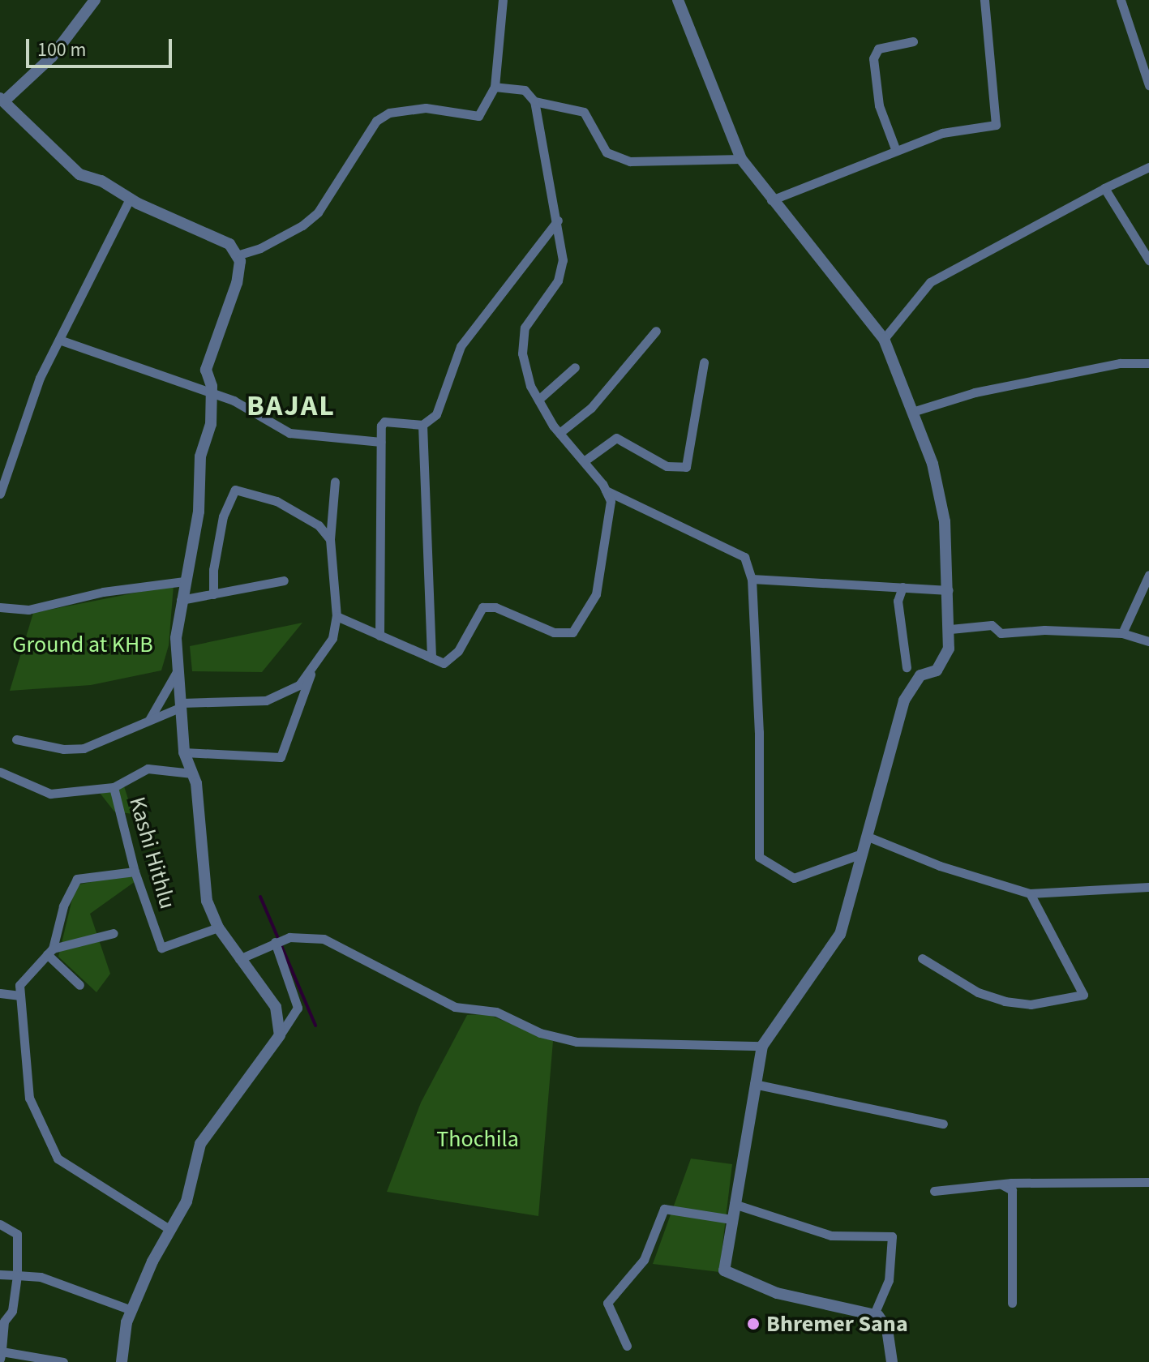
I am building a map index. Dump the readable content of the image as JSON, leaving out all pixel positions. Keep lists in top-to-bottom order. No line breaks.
{"streets":{"street":["Kashi Hithlu"]},"districts":["BAJAL"],"parks":["Ground at KHB","Thochila"],"places":["Bhremer Sana"],"scale_bar":"100 m"}
